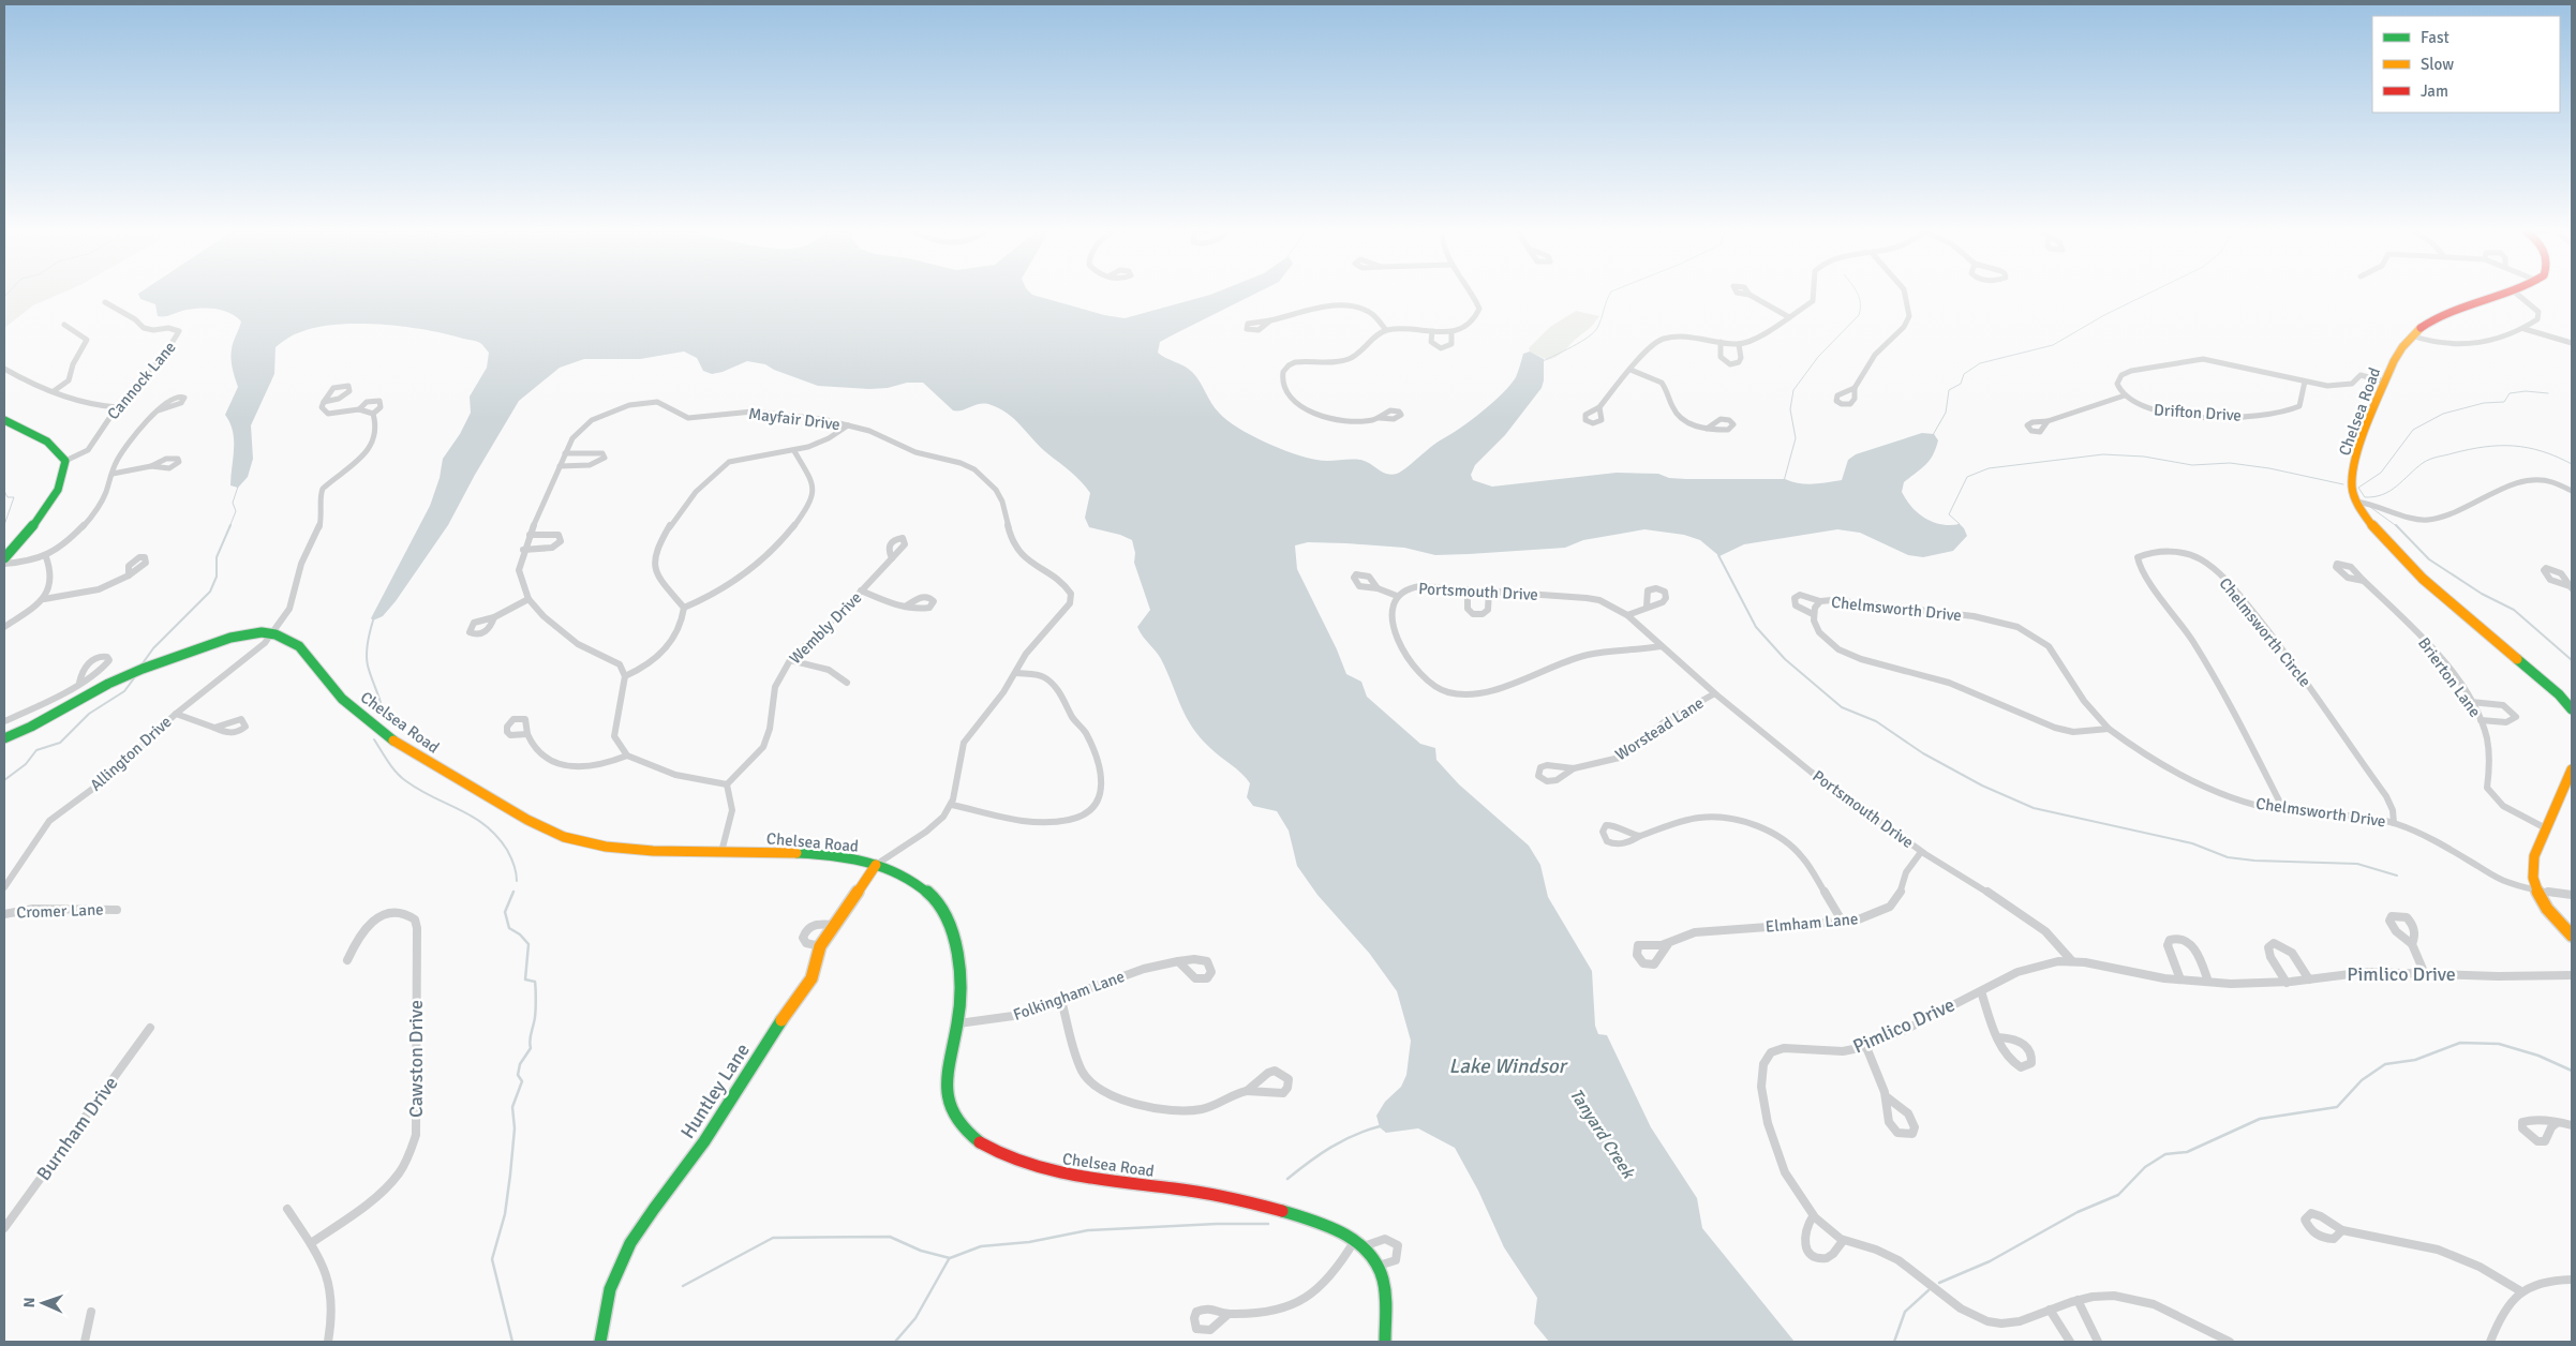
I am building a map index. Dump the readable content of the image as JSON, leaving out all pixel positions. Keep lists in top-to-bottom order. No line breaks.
{"streets":{"street":["Cannock Lane","Chelsea Road","Drifton Drive","Mayfair Drive","Portsmouth Drive","Chelmsworth Drive","Wembly Drive","Chelmsworth Circle","Brierton Lane","Worstead Lane","Allington Drive","Cromer Lane","Elmham Lane","Pimlico Drive","Folkingham Lane","Cawston Drive","Huntley Lane","Burnham Drive"]},"crossings":[["Chelsea Road","Mayfair Drive"],["Chelsea Road","Allington Drive"],["Chelsea Road","Folkingham Lane"],["Chelsea Road","Huntley Lane"],["Mayfair Drive","Huntley Lane"],["Portsmouth Drive","Worstead Lane"],["Portsmouth Drive","Elmham Lane"],["Portsmouth Drive","Pimlico Drive"],["Chelmsworth Drive","Chelmsworth Circle"]],"water":["Lake Windsor","Tanyard Creek"],"legend":["Fast","Slow","Jam"],"north":"left"}
